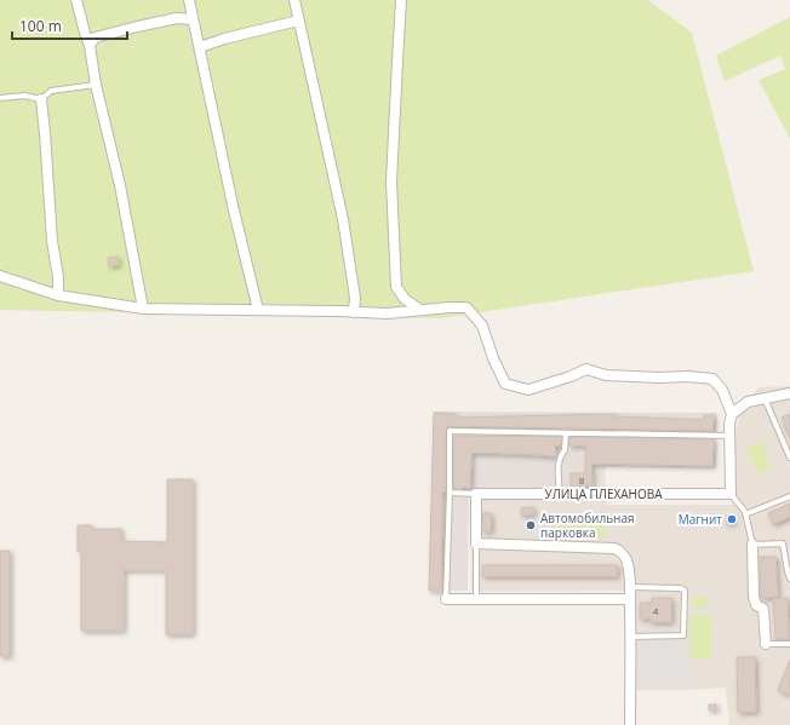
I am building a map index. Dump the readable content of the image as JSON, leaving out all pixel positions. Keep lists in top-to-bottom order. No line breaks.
{"streets":{"street":["УЛИЦА ПЛЕХАНОВА"]},"places":["Магнит","Автомобильная парковка"],"house_numbers":["8","4"],"scale_bar":"100 m"}
